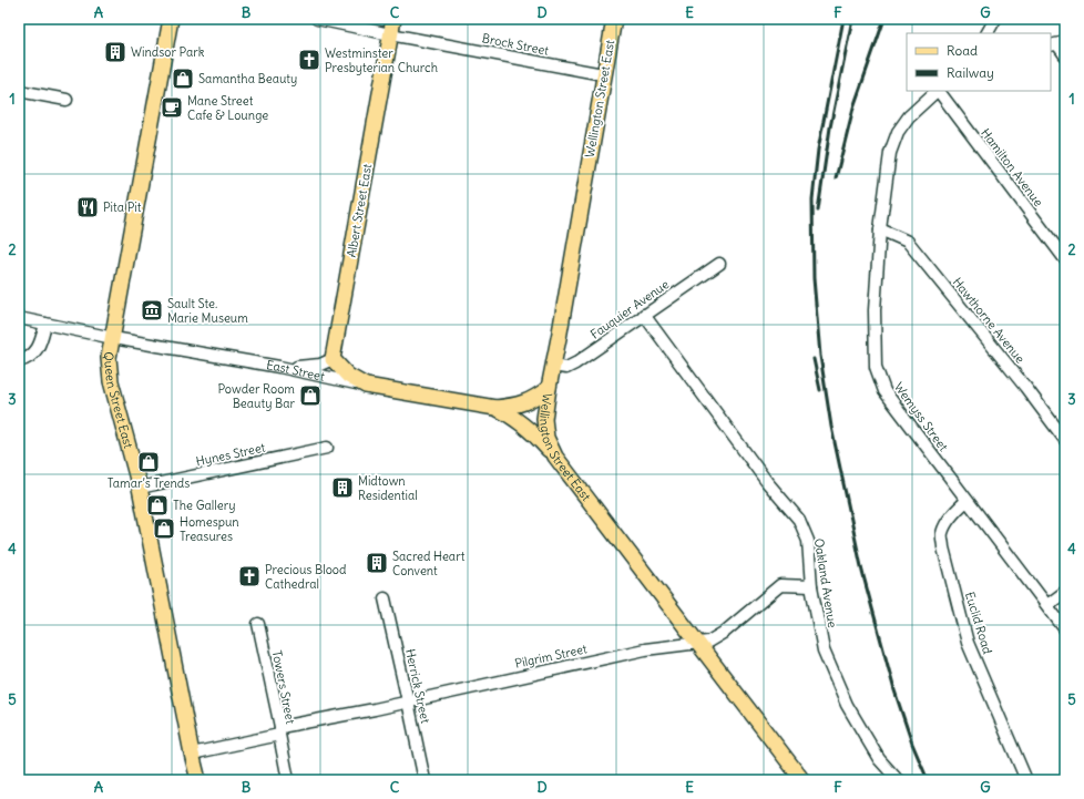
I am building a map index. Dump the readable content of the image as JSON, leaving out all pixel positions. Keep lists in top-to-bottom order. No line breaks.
{"streets":{"main road":["Wellington Street East","Albert Street East","East Street","Queen Street East"],"street":["Brock Street","Hamilton Avenue","Fauquier Avenue","Hawthorne Avenue","Wemyss Street","Hynes Street","Oakland Avenue","Euclid Road","Pilgrim Street","Herrick Street","Towers Street"]},"crossings":[["Brock Street","Wellington Street East"],["Brock Street","Albert Street East"],["Wellington Street East","Fauquier Avenue"],["Wellington Street East","East Street"],["Wellington Street East","Pilgrim Street"],["Fauquier Avenue","Oakland Avenue"],["Hawthorne Avenue","Wemyss Street"],["East Street","Queen Street East"],["Queen Street East","Hynes Street"],["Queen Street East","Pilgrim Street"],["Wemyss Street","Euclid Road"],["Oakland Avenue","Pilgrim Street"],["Pilgrim Street","Herrick Street"],["Pilgrim Street","Towers Street"]],"places":{"building":["Windsor Park","Midtown Residential","Sacred Heart Convent"],"church":["Westminster Presbyterian Church","Precious Blood Cathedral"],"shop":["Samantha Beauty","Powder Room Beauty Bar","Tamar’s Trends","The Gallery","Homespun Treasures"],"cafe":["Mane Street Cafe & Lounge"],"restaurant":["Pita Pit"],"museum":["Sault Ste. Marie Museum"]},"legend":["Road","Railway"],"grid":{"columns":["A","B","C","D","E","F","G"],"rows":["1","2","3","4","5"]}}
